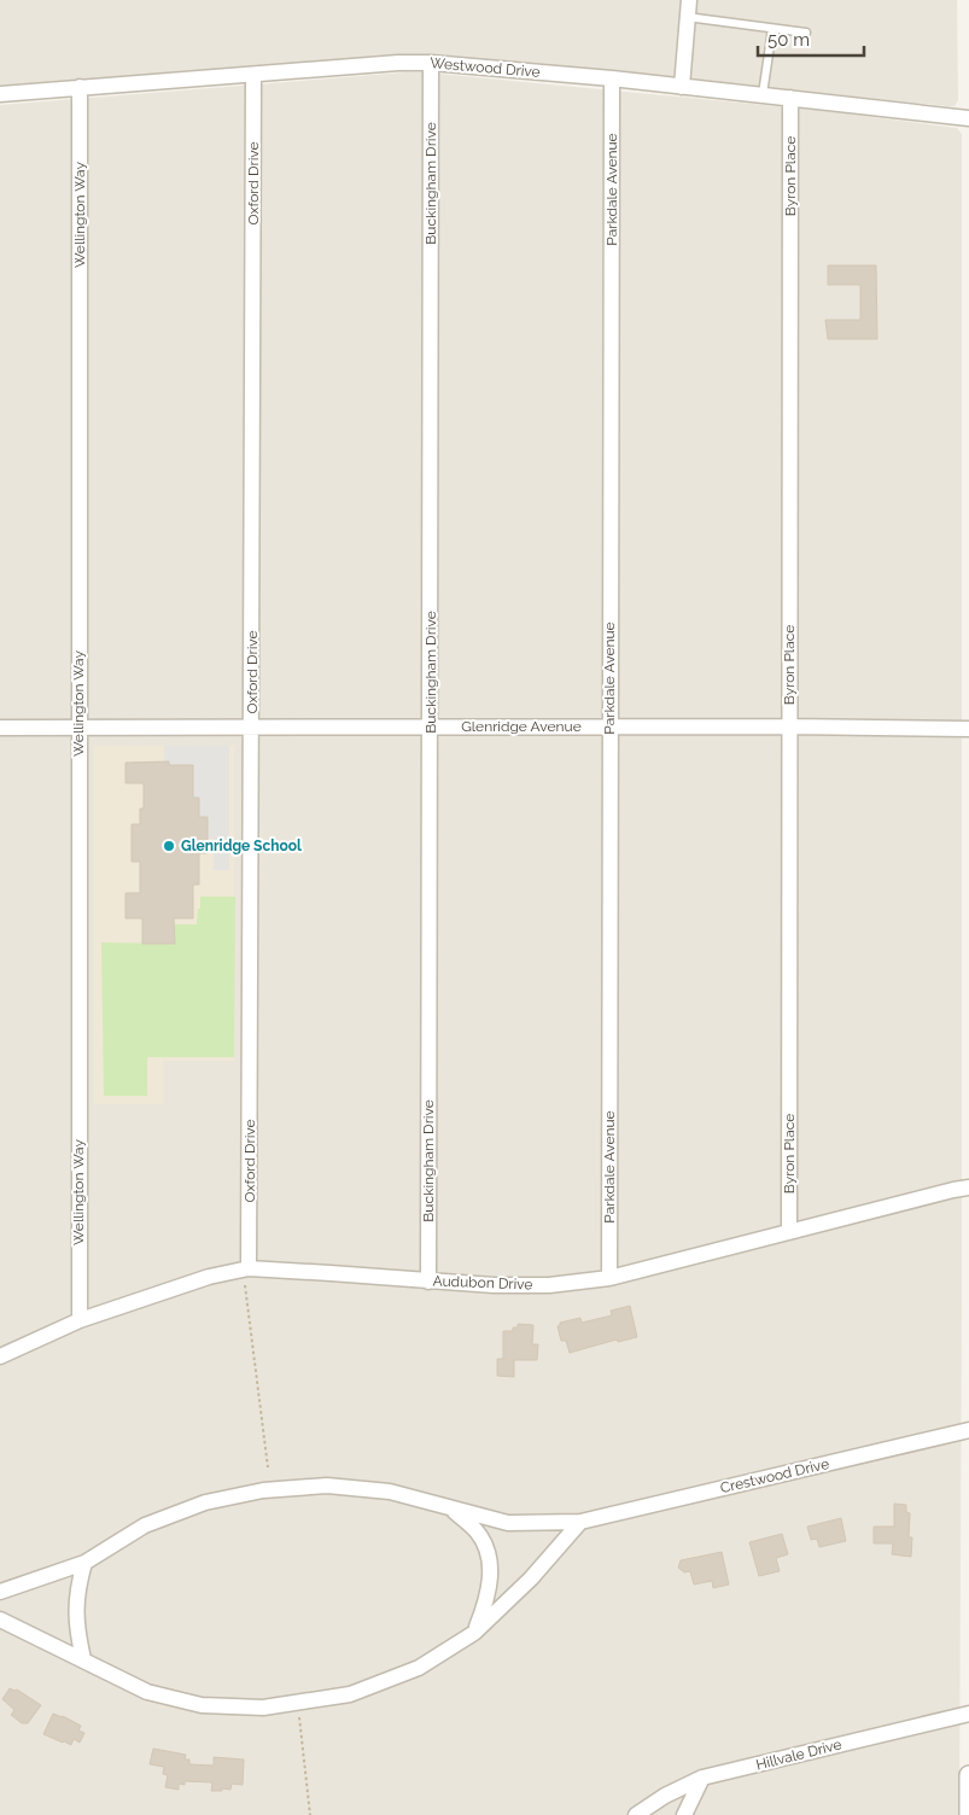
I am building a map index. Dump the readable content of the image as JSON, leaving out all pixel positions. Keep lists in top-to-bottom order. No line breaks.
{"streets":{"street":["Westwood Drive","Byron Place","Oxford Drive","Buckingham Drive","Parkdale Avenue","Wellington Way","Glenridge Avenue","Audubon Drive","Crestwood Drive","Hillvale Drive"]},"crossings":[["Westwood Drive","Byron Place"],["Westwood Drive","Oxford Drive"],["Westwood Drive","Buckingham Drive"],["Westwood Drive","Parkdale Avenue"],["Westwood Drive","Wellington Way"],["Byron Place","Glenridge Avenue"],["Byron Place","Audubon Drive"],["Oxford Drive","Glenridge Avenue"],["Oxford Drive","Audubon Drive"],["Buckingham Drive","Glenridge Avenue"],["Buckingham Drive","Audubon Drive"],["Parkdale Avenue","Glenridge Avenue"],["Parkdale Avenue","Audubon Drive"],["Wellington Way","Glenridge Avenue"],["Wellington Way","Audubon Drive"]],"places":["Glenridge School"],"scale_bar":"50 m"}
